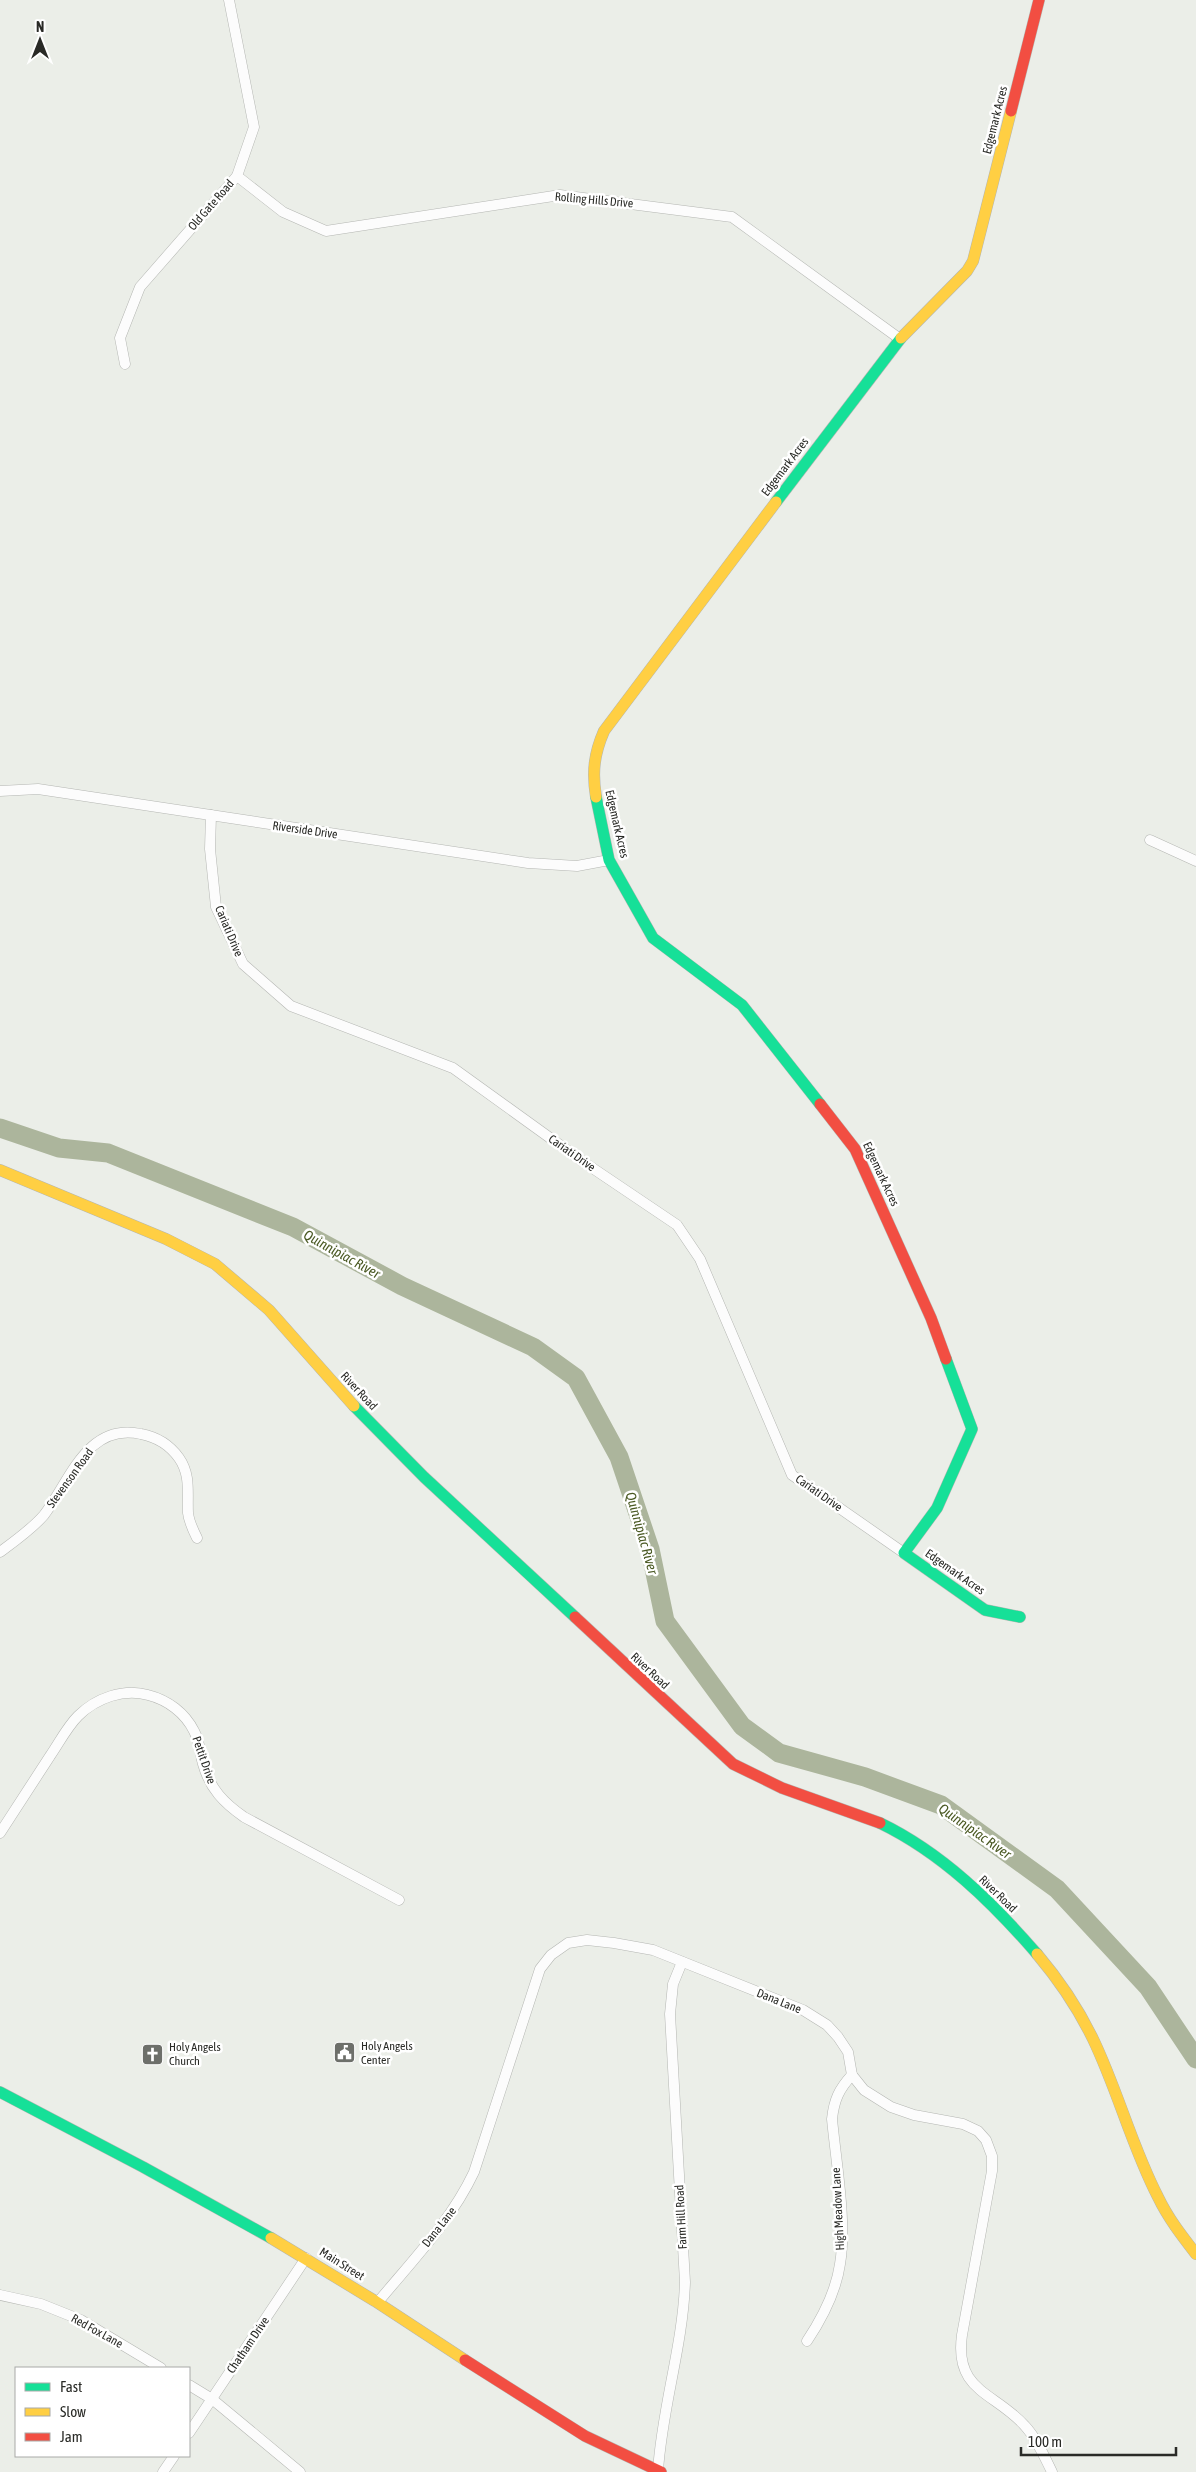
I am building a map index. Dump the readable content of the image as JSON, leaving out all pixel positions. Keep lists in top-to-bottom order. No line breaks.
{"streets":{"main road":["Edgemark Acres","River Road","Main Street"],"street":["Rolling Hills Drive","Old Gate Road","Riverside Drive","Cariati Drive","Stevenson Road","Pettit Drive","Dana Lane","High Meadow Lane","Farm Hill Road","Red Fox Lane","Chatham Drive"]},"crossings":[["Edgemark Acres","Rolling Hills Drive"],["Edgemark Acres","Riverside Drive"],["Edgemark Acres","Cariati Drive"],["Rolling Hills Drive","Old Gate Road"],["Riverside Drive","Cariati Drive"],["Dana Lane","High Meadow Lane"],["Dana Lane","Farm Hill Road"],["Dana Lane","Main Street"],["Farm Hill Road","Main Street"],["Main Street","Chatham Drive"]],"water":["Quinnipiac River"],"places":{"public building":["Holy Angels Center"],"church":["Holy Angels Church"]},"legend":["Fast","Slow","Jam"],"scale_bar":"100 m","north":"top"}
